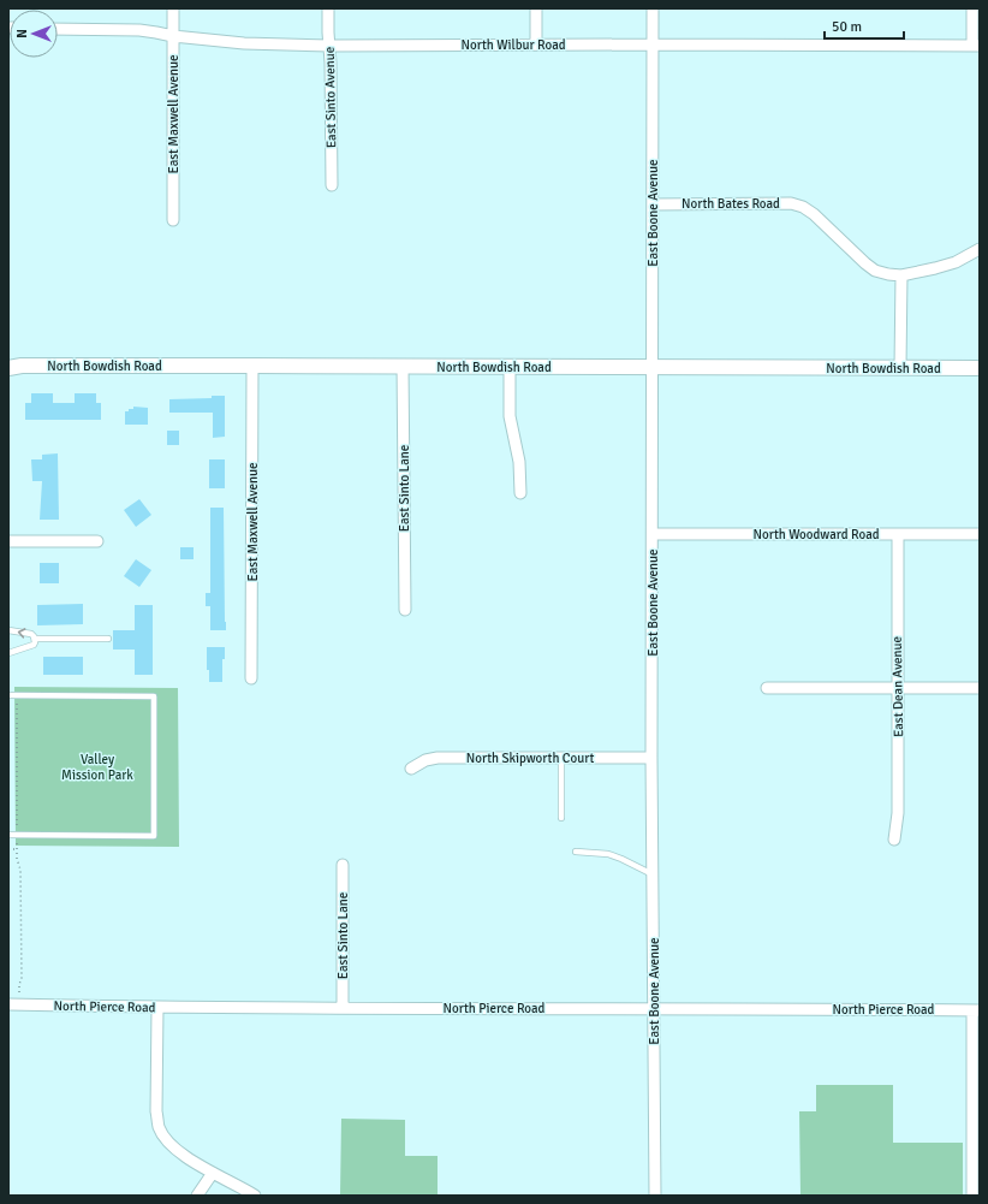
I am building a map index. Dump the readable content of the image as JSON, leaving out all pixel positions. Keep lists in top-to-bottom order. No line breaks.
{"streets":{"street":["North Wilbur Road","East Sinto Avenue","East Maxwell Avenue","North Bates Road","East Boone Avenue","North Bowdish Road","East Sinto Lane","North Woodward Road","East Dean Avenue","North Skipworth Court","North Pierce Road"]},"crossings":[["North Wilbur Road","East Sinto Avenue"],["North Wilbur Road","East Maxwell Avenue"],["North Wilbur Road","East Boone Avenue"],["East Maxwell Avenue","North Bowdish Road"],["North Bates Road","East Boone Avenue"],["East Boone Avenue","North Bowdish Road"],["East Boone Avenue","North Woodward Road"],["East Boone Avenue","North Skipworth Court"],["East Boone Avenue","North Pierce Road"],["North Bowdish Road","East Sinto Lane"],["East Sinto Lane","North Pierce Road"],["North Woodward Road","East Dean Avenue"]],"parks":["Valley Mission Park"],"scale_bar":"50 m","north":"left"}
